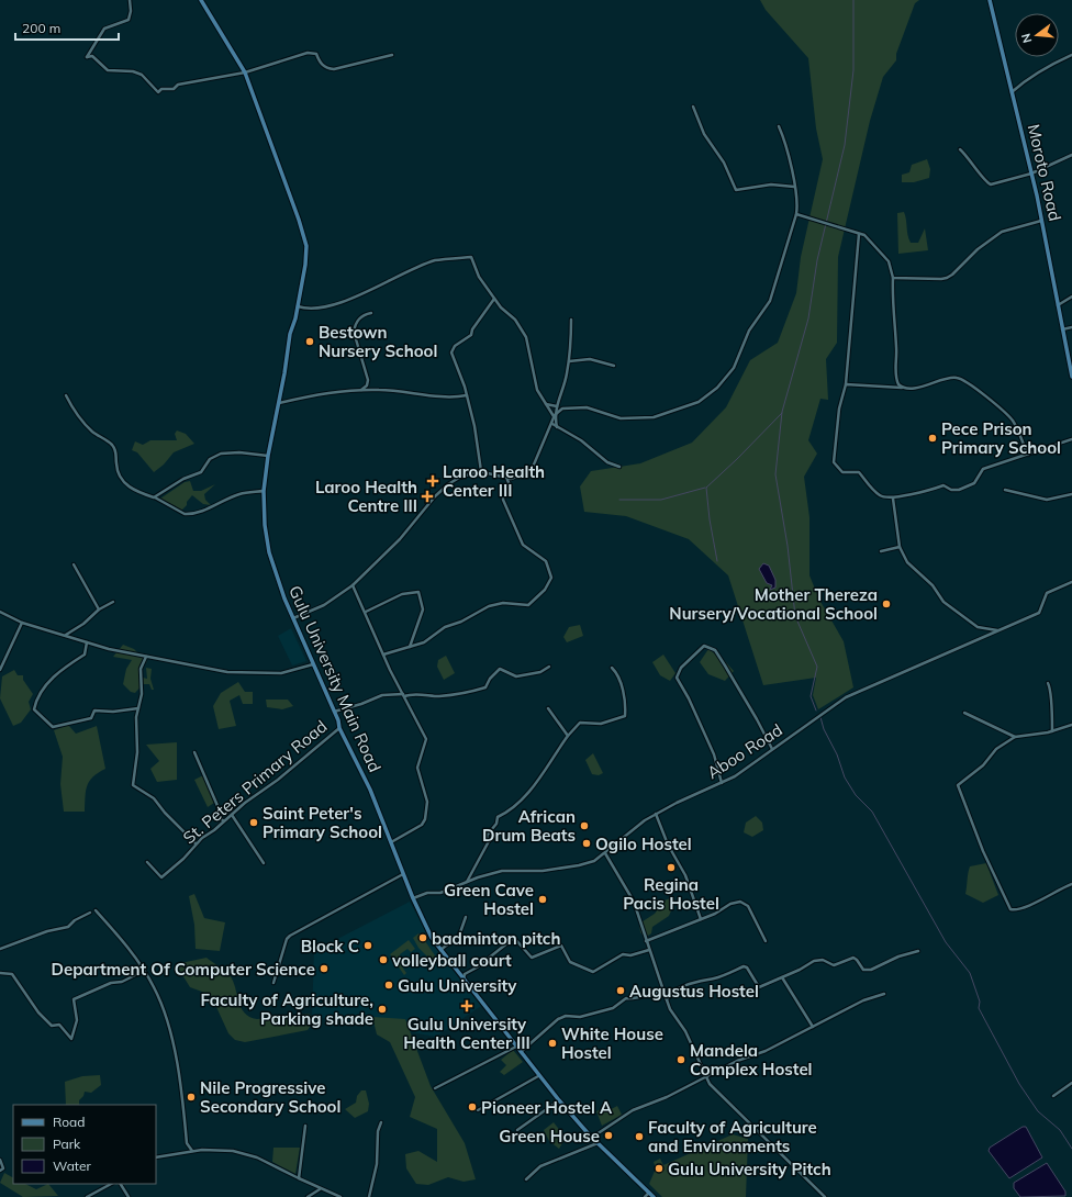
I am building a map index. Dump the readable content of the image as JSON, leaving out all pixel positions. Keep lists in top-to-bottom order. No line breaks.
{"streets":{"street":["Moroto Road","Gulu University Main Road","Aboo Road","St. Peters Primary Road"]},"crossings":[["Gulu University Main Road","Aboo Road"],["Gulu University Main Road","St. Peters Primary Road"]],"places":{"other":["Bestown Nursery School","Pece Prison Primary School","Mother Thereza Nursery/Vocational School","Saint Peter's Primary School","African Drum Beats","Ogilo Hostel","Regina Pacis Hostel","Green Cave Hostel","badminton pitch","Block C","volleyball court","Department Of Computer Science","Gulu University","Augustus Hostel","Faculty of Agriculture, Parking shade","White House Hostel","Mandela Complex Hostel","Nile Progressive Secondary School","Pioneer Hostel A","Green House","Faculty of Agriculture and Environments","Gulu University Pitch"],"health":["Laroo Health Center III","Laroo Health Centre III","Gulu University Health Center III"]},"legend":["Road","Park","Water"],"scale_bar":"200 m","north":"left"}
